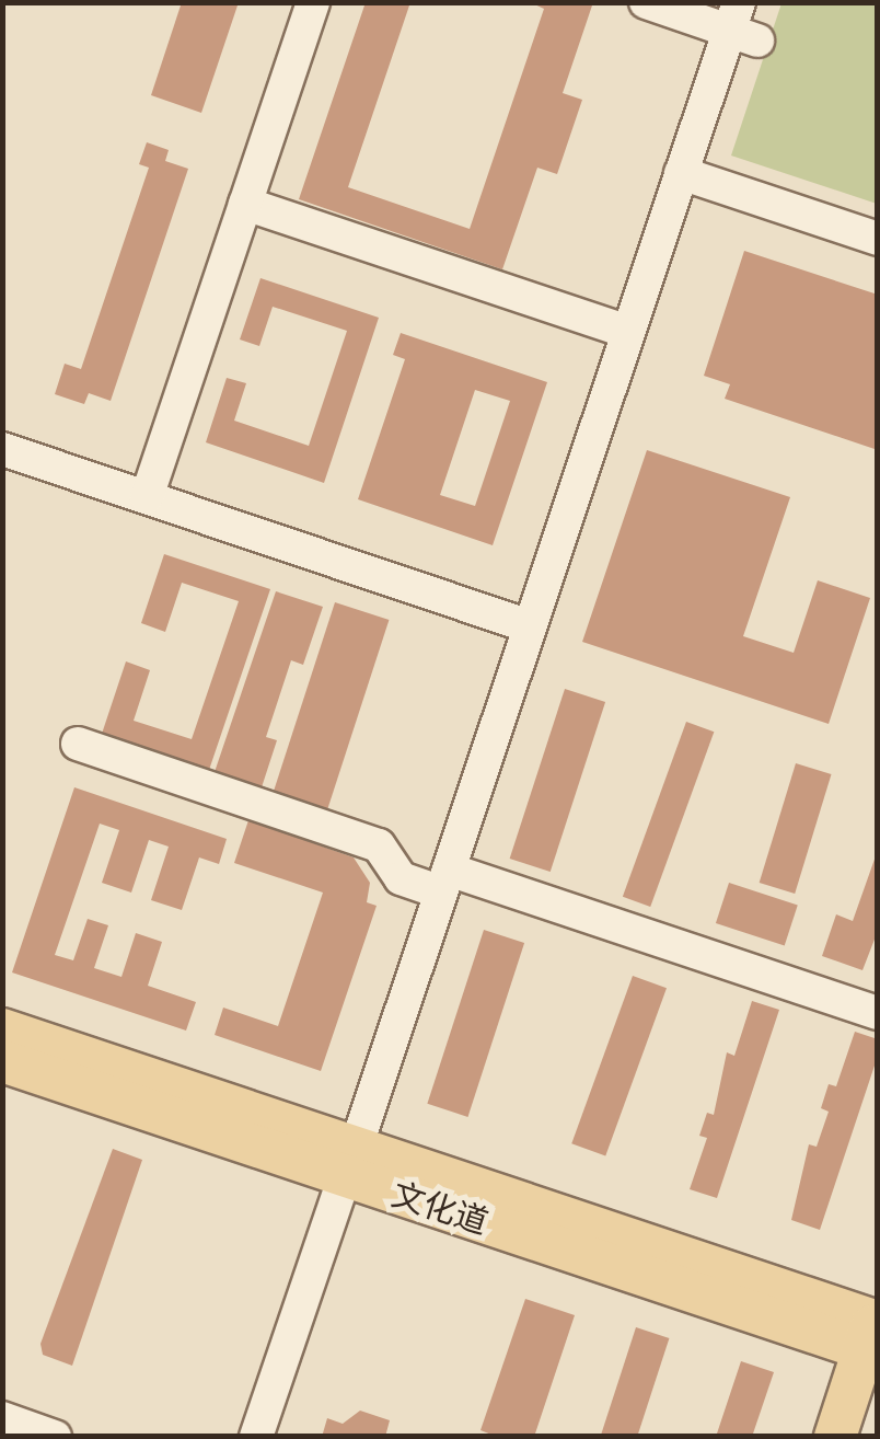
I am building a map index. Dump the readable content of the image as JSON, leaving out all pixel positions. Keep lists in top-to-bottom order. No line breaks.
{"streets":{"main road":["文化道"]}}
